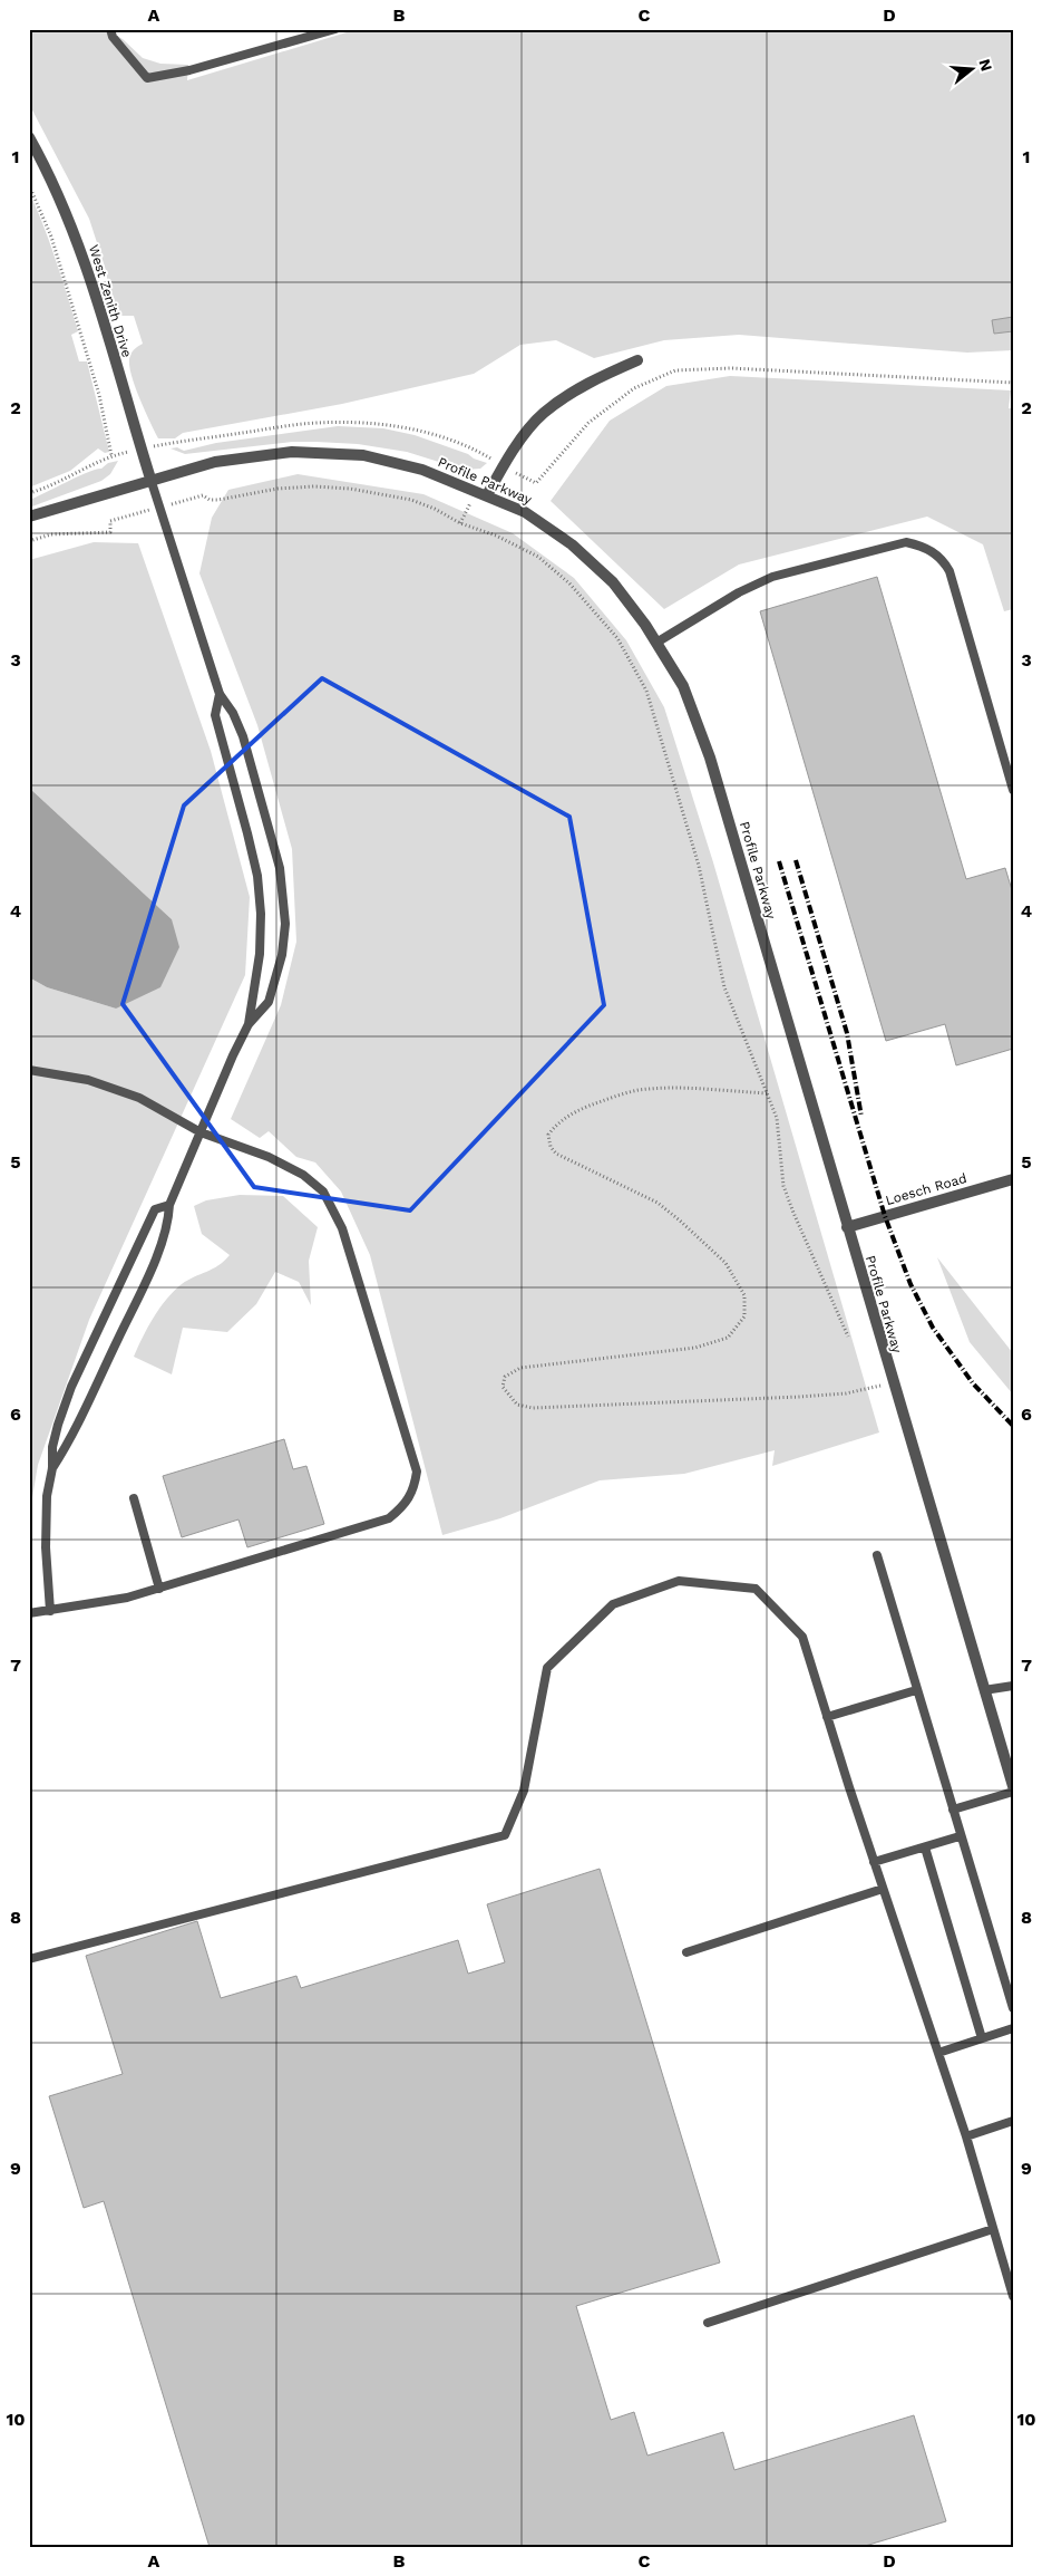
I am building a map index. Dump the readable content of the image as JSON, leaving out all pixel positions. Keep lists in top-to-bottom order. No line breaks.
{"streets":{"street":["West Zenith Drive","Profile Parkway","Loesch Road"]},"crossings":[["West Zenith Drive","Profile Parkway"],["Profile Parkway","Loesch Road"]],"north":"right","grid":{"columns":["A","B","C","D"],"rows":["1","2","3","4","5","6","7","8","9","10"]}}
